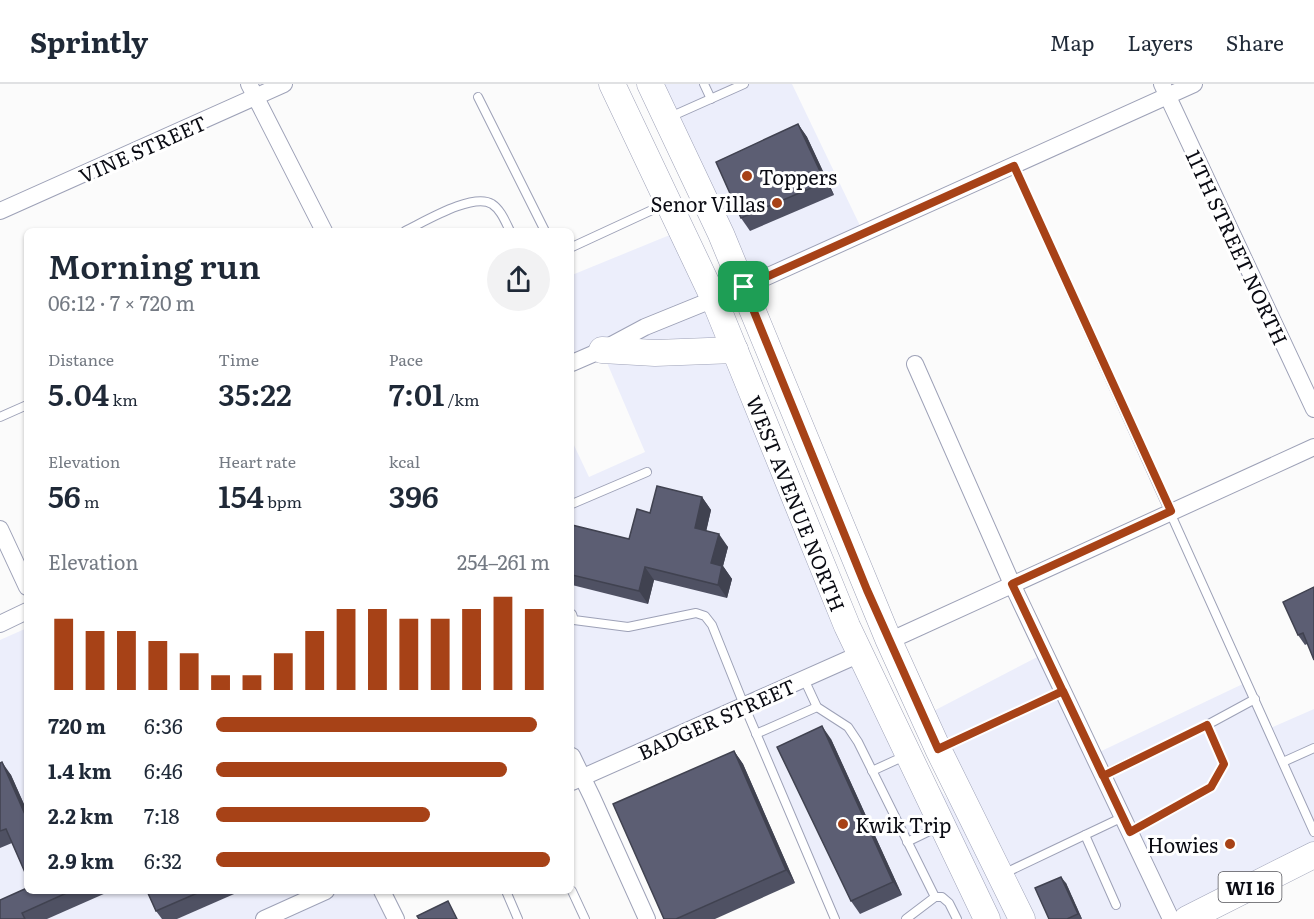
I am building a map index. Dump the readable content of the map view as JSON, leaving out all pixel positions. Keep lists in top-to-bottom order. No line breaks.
{"streets":{"main road":["WEST AVENUE NORTH","WI 16"],"street":["VINE STREET","11TH STREET NORTH","BADGER STREET"]},"crossings":[["WEST AVENUE NORTH","BADGER STREET"]],"places":["Toppers","Senor Villas","Kwik Trip","Howies"],"page":{"header":"Sprintly","nav":["Map","Layers","Share"],"heading":["Morning run","06:12 · 7 × 720 m"],"stats":[["Distance","5.04 km"],["Time","35:22"],["Pace","7:01 /km"],["Elevation","56 m"],["Heart rate","154 bpm"],["kcal","396"]],"chart":["Elevation","254–261 m"],"list":[{"name":"720 m","note":"6:36"},{"name":"1.4 km","note":"6:46"},{"name":"2.2 km","note":"7:18"},{"name":"2.9 km","note":"6:32"}]}}
